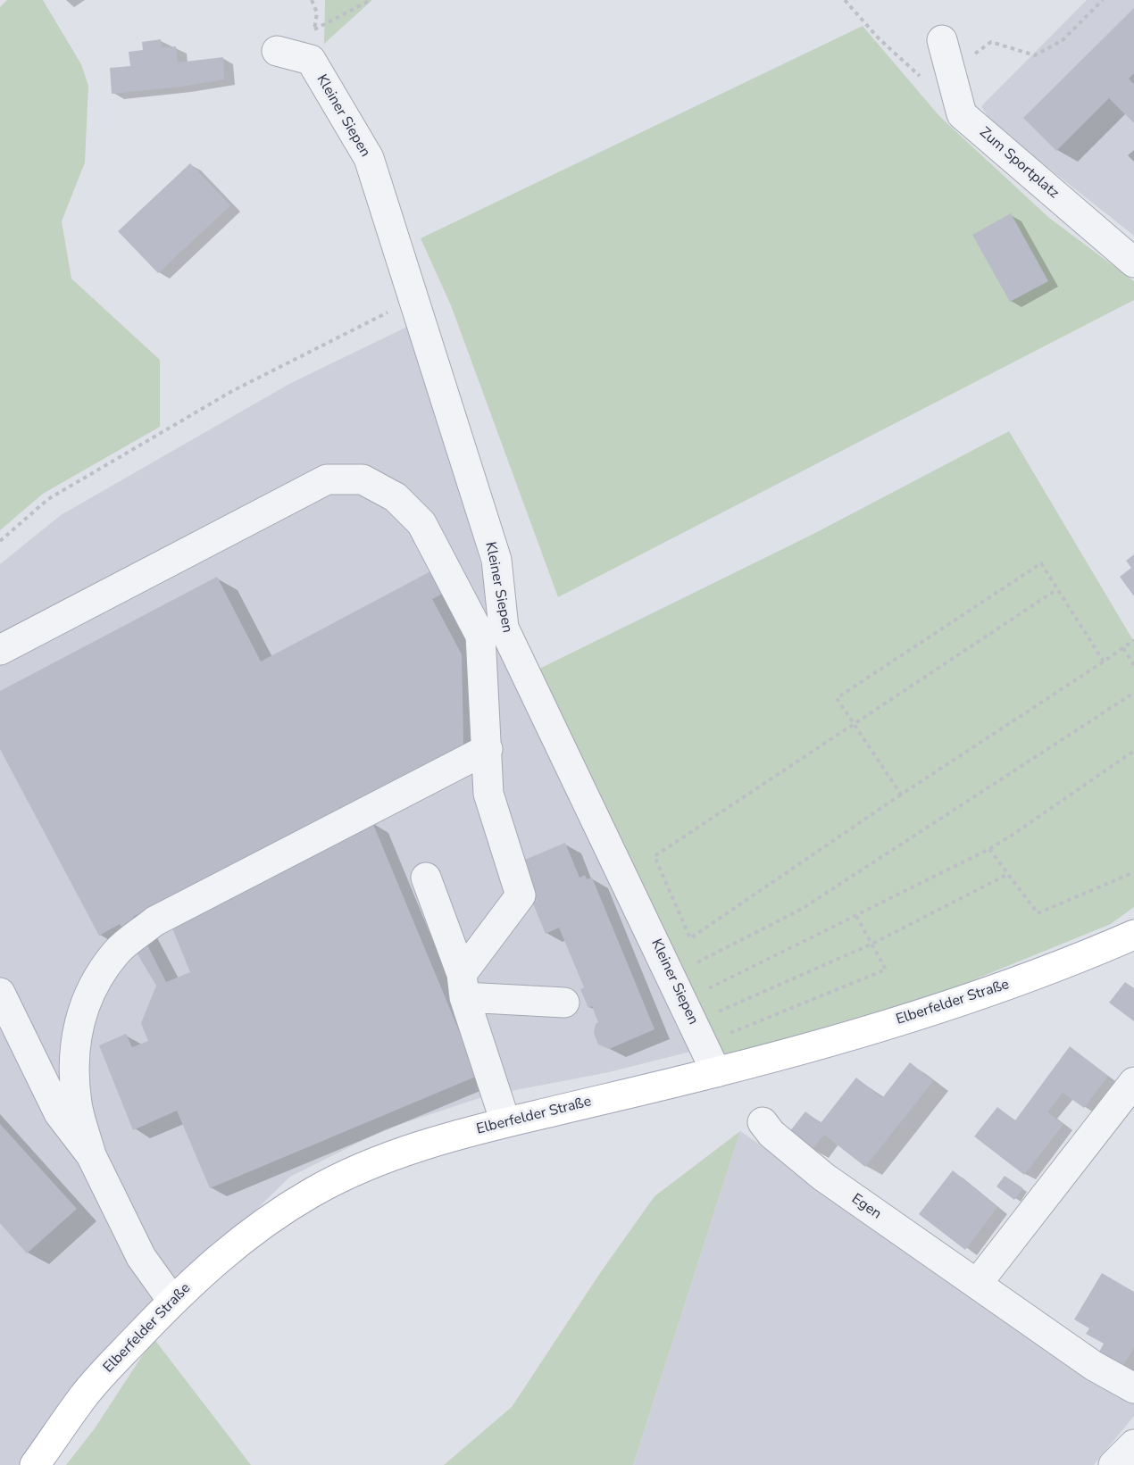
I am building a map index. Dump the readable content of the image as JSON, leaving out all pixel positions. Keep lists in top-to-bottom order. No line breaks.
{"streets":{"main road":["Elberfelder Straße"],"street":["Kleiner Siepen","Zum Sportplatz","Egen"]},"crossings":[["Kleiner Siepen","Elberfelder Straße"]]}
